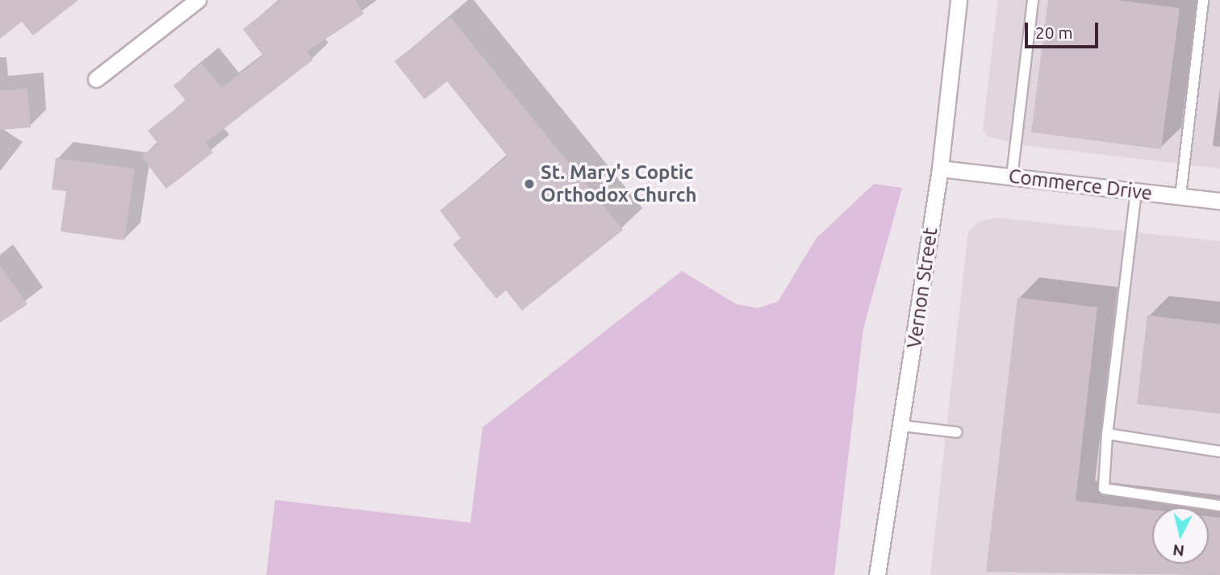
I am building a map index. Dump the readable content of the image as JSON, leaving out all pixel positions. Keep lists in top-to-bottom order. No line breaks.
{"streets":{"street":["Commerce Drive","Vernon Street"]},"crossings":[["Commerce Drive","Vernon Street"]],"places":["St. Mary's Coptic Orthodox Church"],"scale_bar":"20 m","north":"bottom"}
